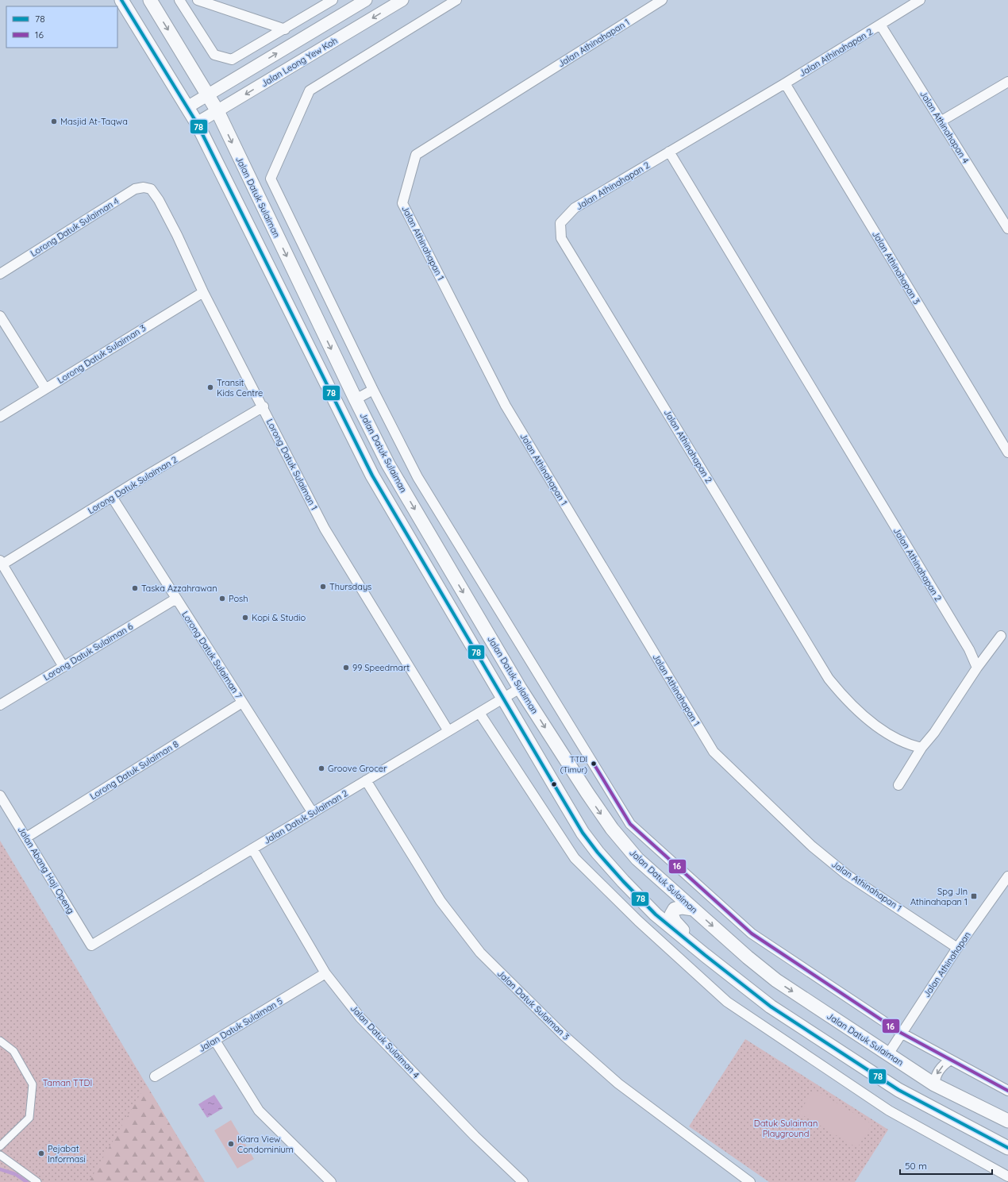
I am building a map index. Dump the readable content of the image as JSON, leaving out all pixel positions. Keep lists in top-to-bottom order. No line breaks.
{"streets":{"main road":["Jalan Datuk Sulaiman"],"street":["Jalan Athinahapan 1","Jalan Athinahapan 2","Jalan Leong Yew Koh","Jalan Athinahapan 4","Lorong Datuk Sulaiman 4","Jalan Athinahapan 3","Lorong Datuk Sulaiman 3","Lorong Datuk Sulaiman 1","Lorong Datuk Sulaiman 2","Lorong Datuk Sulaiman 6","Lorong Datuk Sulaiman 7","Lorong Datuk Sulaiman 8","Jalan Datuk Sulaiman 2","Jalan Abang Haji Openg","Jalan Athinahapan","Jalan Datuk Sulaiman 3","Jalan Datuk Sulaiman 5","Jalan Datuk Sulaiman 4"]},"crossings":[["Jalan Athinahapan 1","Jalan Athinahapan"],["Jalan Athinahapan 2","Jalan Athinahapan 4"],["Jalan Athinahapan 2","Jalan Athinahapan 3"],["Jalan Leong Yew Koh","Jalan Datuk Sulaiman"],["Jalan Datuk Sulaiman","Jalan Datuk Sulaiman 2"],["Jalan Datuk Sulaiman","Jalan Athinahapan"],["Lorong Datuk Sulaiman 4","Lorong Datuk Sulaiman 1"],["Lorong Datuk Sulaiman 3","Lorong Datuk Sulaiman 1"],["Lorong Datuk Sulaiman 1","Lorong Datuk Sulaiman 2"],["Lorong Datuk Sulaiman 1","Jalan Datuk Sulaiman 2"],["Lorong Datuk Sulaiman 2","Lorong Datuk Sulaiman 7"],["Lorong Datuk Sulaiman 6","Lorong Datuk Sulaiman 7"],["Lorong Datuk Sulaiman 7","Lorong Datuk Sulaiman 8"],["Lorong Datuk Sulaiman 7","Jalan Datuk Sulaiman 2"],["Lorong Datuk Sulaiman 8","Jalan Abang Haji Openg"],["Jalan Datuk Sulaiman 2","Jalan Abang Haji Openg"],["Jalan Datuk Sulaiman 2","Jalan Datuk Sulaiman 3"],["Jalan Datuk Sulaiman 2","Jalan Datuk Sulaiman 4"],["Jalan Datuk Sulaiman 5","Jalan Datuk Sulaiman 4"]],"parks":["Taman TTDI","Datuk Sulaiman Playground"],"places":{"other":["Masjid At-Taqwa","Transit Kids Centre","Thursdays","Taska Azzahrawan","Posh","Kopi & Studio","99 Speedmart","TTDI (Timur)","Groove Grocer","Kiara View Condominium","Pejabat Informasi"],"transit":["Spg Jln Athinahapan 1"]},"lines":["transit line 78","transit line 16"],"legend":["78","16"],"scale_bar":"50 m"}
